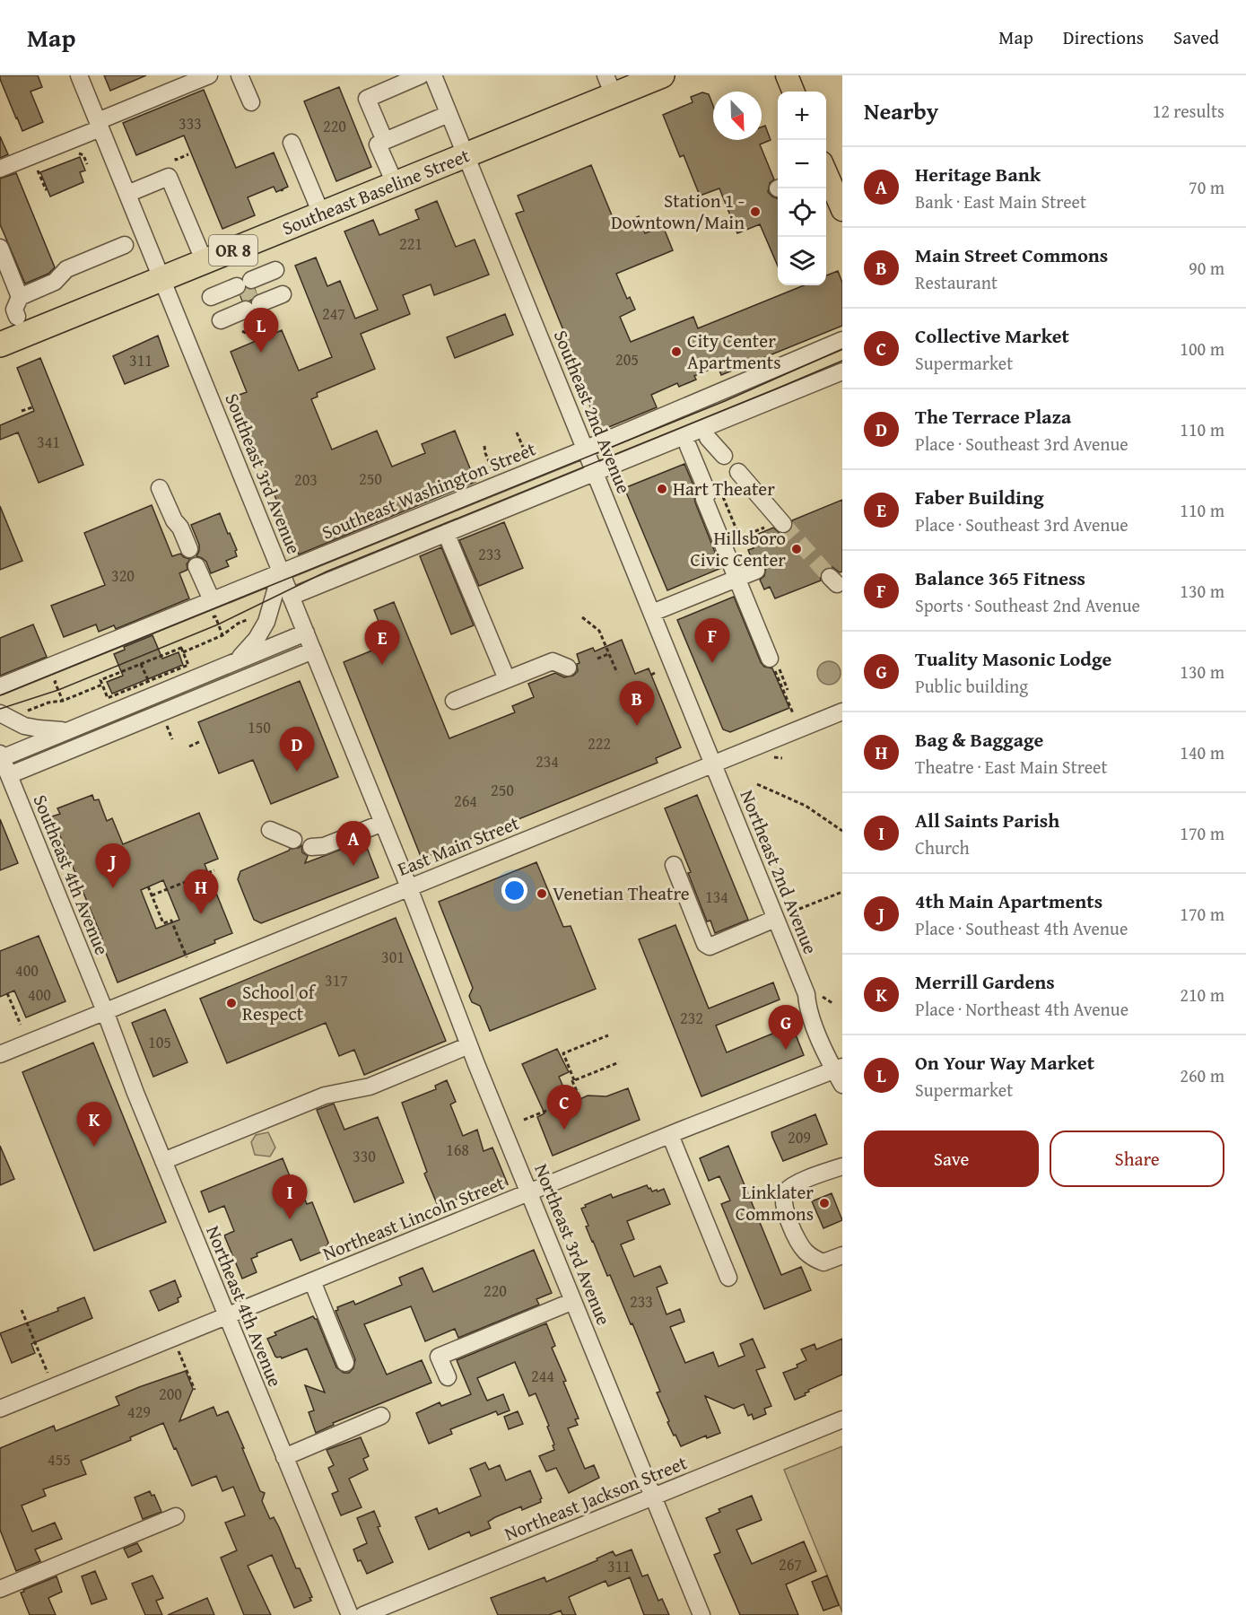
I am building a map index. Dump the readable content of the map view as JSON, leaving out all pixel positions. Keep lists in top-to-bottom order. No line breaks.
{"streets":{"highway":["Southeast Baseline Street","OR 8"],"street":["Southeast 2nd Avenue","Southeast 3rd Avenue","Southeast Washington Street","East Main Street","Northeast 2nd Avenue","Southeast 4th Avenue","Northeast Lincoln Street","Northeast 3rd Avenue","Northeast 4th Avenue","Northeast Jackson Street"]},"crossings":[["Southeast Baseline Street","Southeast 2nd Avenue"],["Southeast Baseline Street","Southeast 3rd Avenue"],["Southeast 2nd Avenue","Southeast Washington Street"],["Southeast 2nd Avenue","East Main Street"],["Southeast 2nd Avenue","Northeast 2nd Avenue"],["Southeast 3rd Avenue","Southeast Washington Street"],["Southeast 3rd Avenue","East Main Street"],["Southeast 3rd Avenue","Northeast 3rd Avenue"],["East Main Street","Northeast 2nd Avenue"],["East Main Street","Southeast 4th Avenue"],["East Main Street","Northeast 3rd Avenue"],["East Main Street","Northeast 4th Avenue"],["Northeast 2nd Avenue","Northeast Lincoln Street"],["Southeast 4th Avenue","Northeast 4th Avenue"],["Northeast Lincoln Street","Northeast 3rd Avenue"],["Northeast Lincoln Street","Northeast 4th Avenue"],["Northeast 3rd Avenue","Northeast Jackson Street"]],"places":["Station 1 - Downtown/Main","City Center Apartments","Hart Theater","Hillsboro Civic Center","Venetian Theatre","School of Respect","Linklater Commons"],"house_numbers":["333","220","221","247","205","311","341","250","203","233","320","150","222","234","250","264","134","301","400","317","400","232","105","209","168","330","220","233","244","200","429","455","267","311"],"north":"bottom right","page":{"header":"Map","nav":["Map","Directions","Saved"],"heading":["Nearby","12 results"],"map_buttons":["+","−"],"list":[{"mark":"A","name":"Heritage Bank","note":"Bank · East Main Street","value":"70 m"},{"mark":"B","name":"Main Street Commons","note":"Restaurant","value":"90 m"},{"mark":"C","name":"Collective Market","note":"Supermarket","value":"100 m"},{"mark":"D","name":"The Terrace Plaza","note":"Place · Southeast 3rd Avenue","value":"110 m"},{"mark":"E","name":"Faber Building","note":"Place · Southeast 3rd Avenue","value":"110 m"},{"mark":"F","name":"Balance 365 Fitness","note":"Sports · Southeast 2nd Avenue","value":"130 m"},{"mark":"G","name":"Tuality Masonic Lodge","note":"Public building","value":"130 m"},{"mark":"H","name":"Bag & Baggage","note":"Theatre · East Main Street","value":"140 m"},{"mark":"I","name":"All Saints Parish","note":"Church","value":"170 m"},{"mark":"J","name":"4th Main Apartments","note":"Place · Southeast 4th Avenue","value":"170 m"},{"mark":"K","name":"Merrill Gardens","note":"Place · Northeast 4th Avenue","value":"210 m"},{"mark":"L","name":"On Your Way Market","note":"Supermarket","value":"260 m"}],"pins":["L","F","E","B","D","A","J","H","G","C","K","I"],"buttons":["Save","Share"]}}
